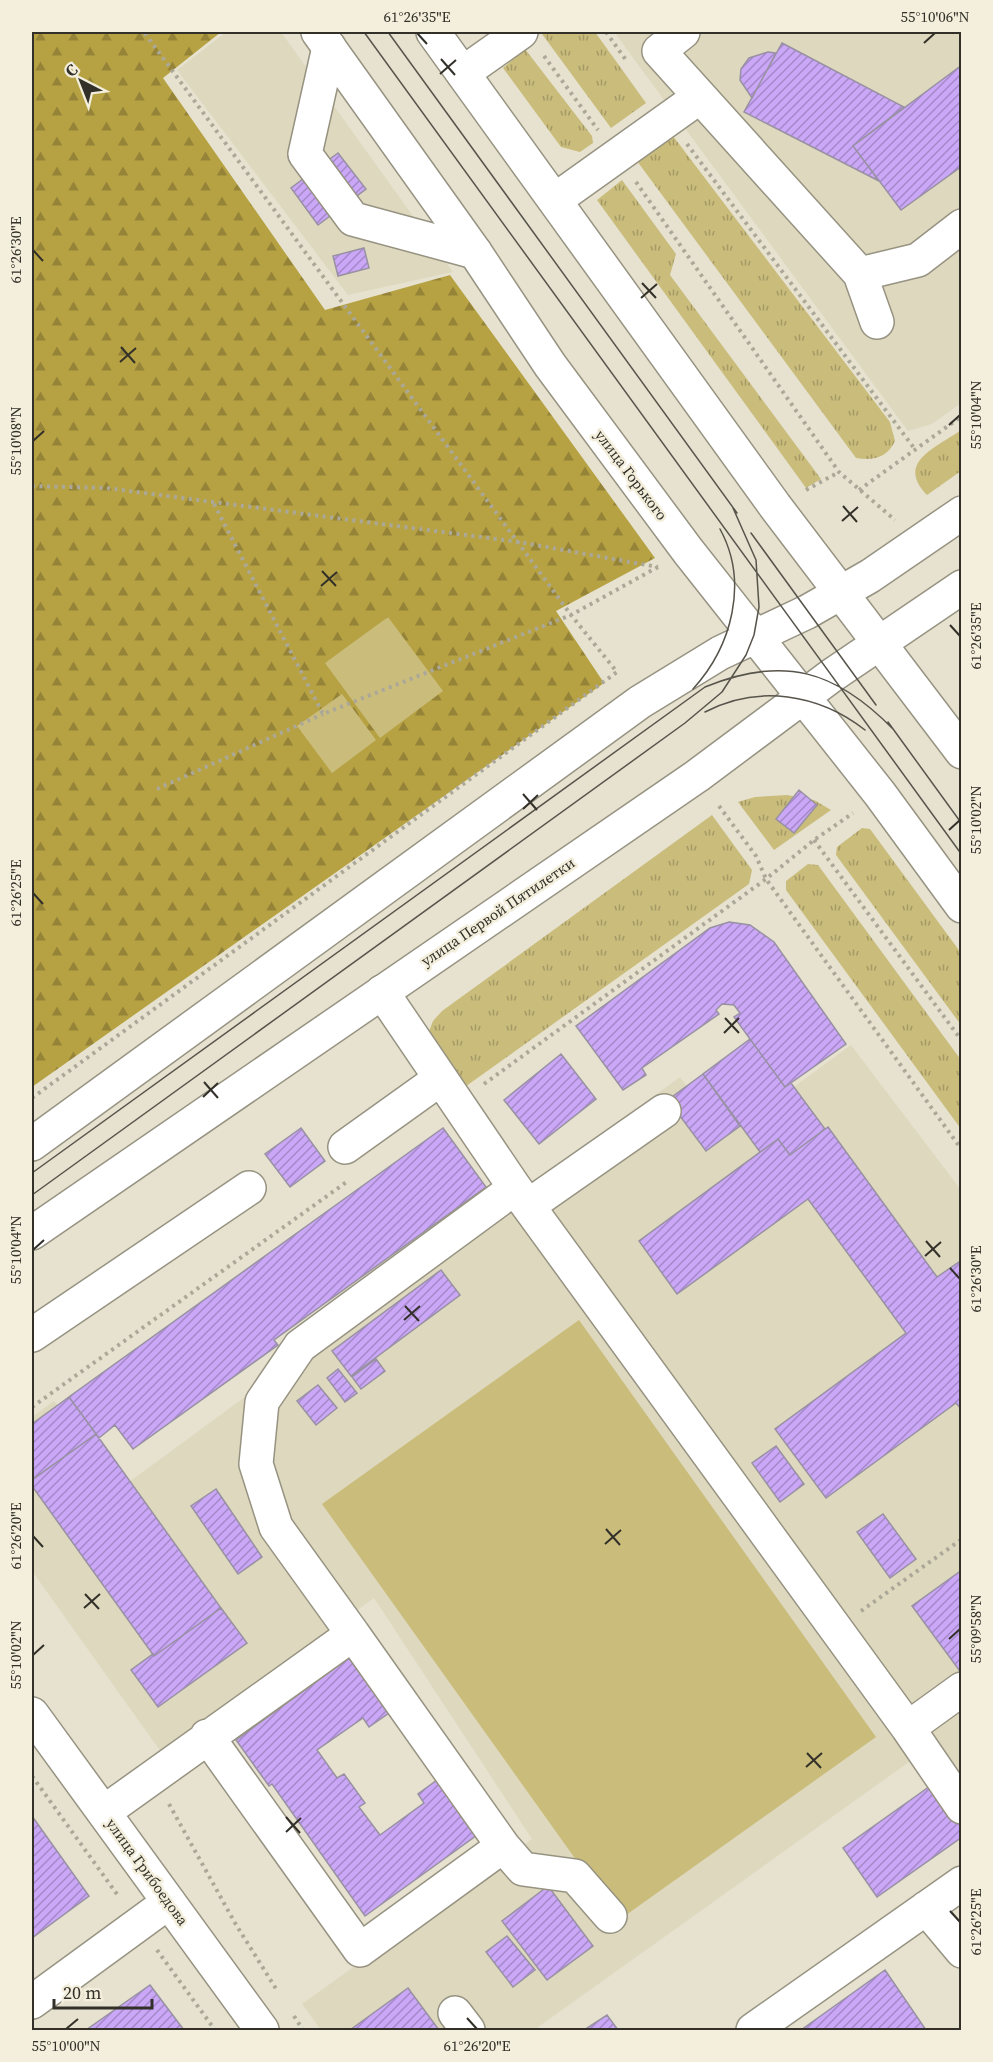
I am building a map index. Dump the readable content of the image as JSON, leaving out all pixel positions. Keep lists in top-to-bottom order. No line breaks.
{"streets":{"main road":["улица Горького","улица Первой Пятилетки","улица Грибоедова"]},"crossings":[["улица Горького","улица Первой Пятилетки"]],"scale_bar":"20 m","north":"top left","coordinates":["61°26'35\"E","55°10'06\"N","61°26'30\"E","55°10'04\"N","55°10'08\"N","55°10'02\"N","61°26'25\"E","61°26'20\"E","55°09'58\"N","55°10'00\"N"]}
